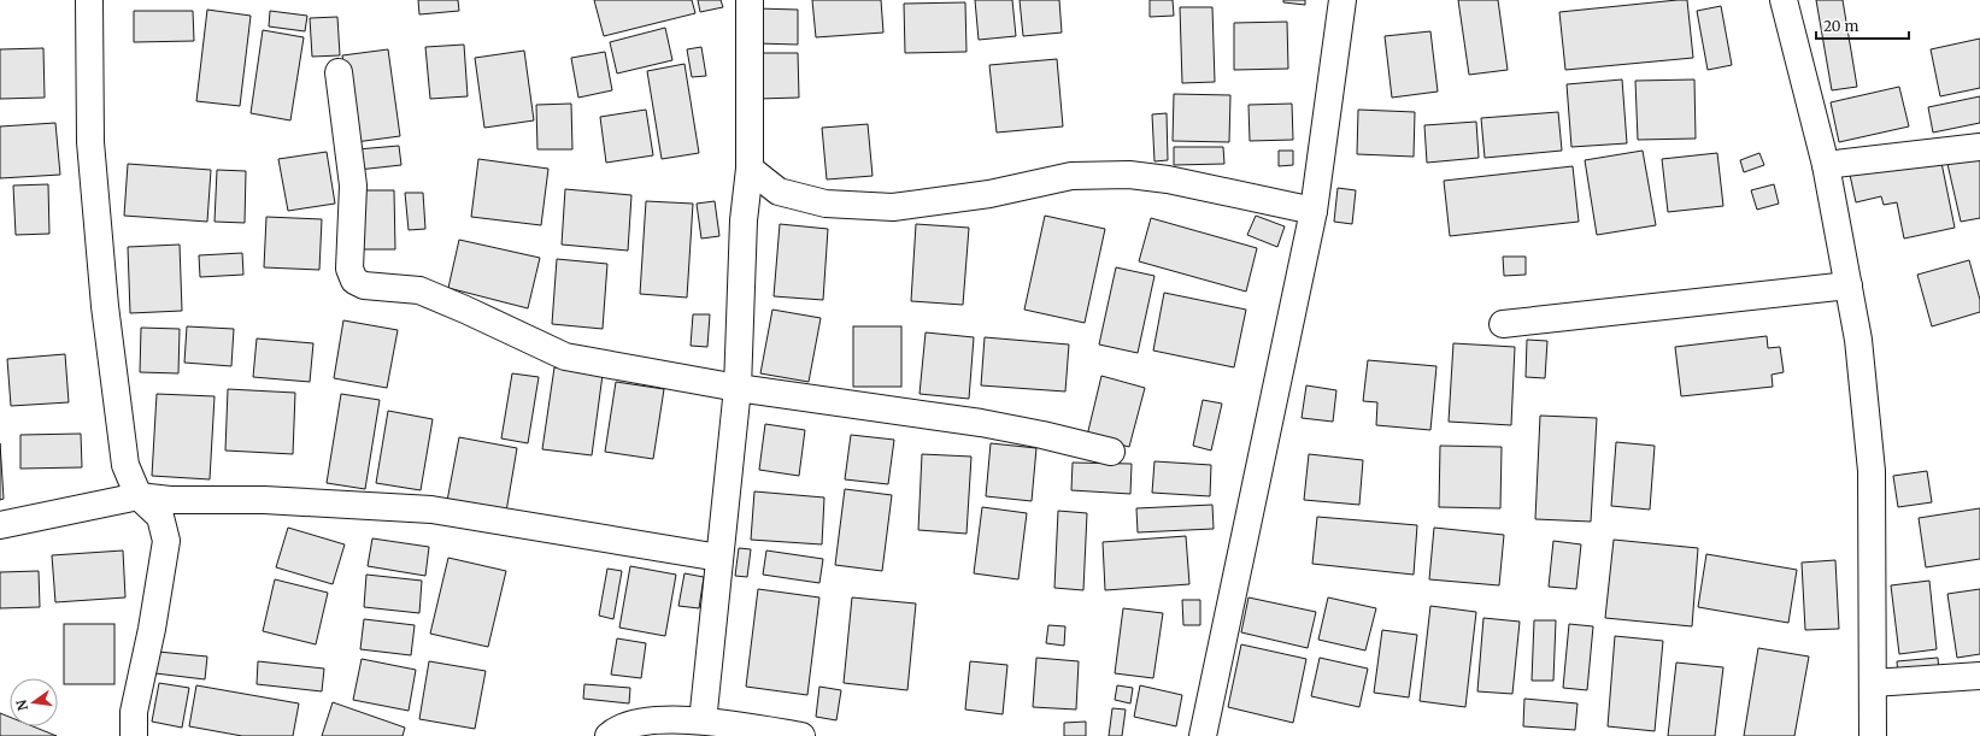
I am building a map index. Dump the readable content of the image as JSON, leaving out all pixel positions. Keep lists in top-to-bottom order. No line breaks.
{"scale_bar":"20 m","north":"left"}
